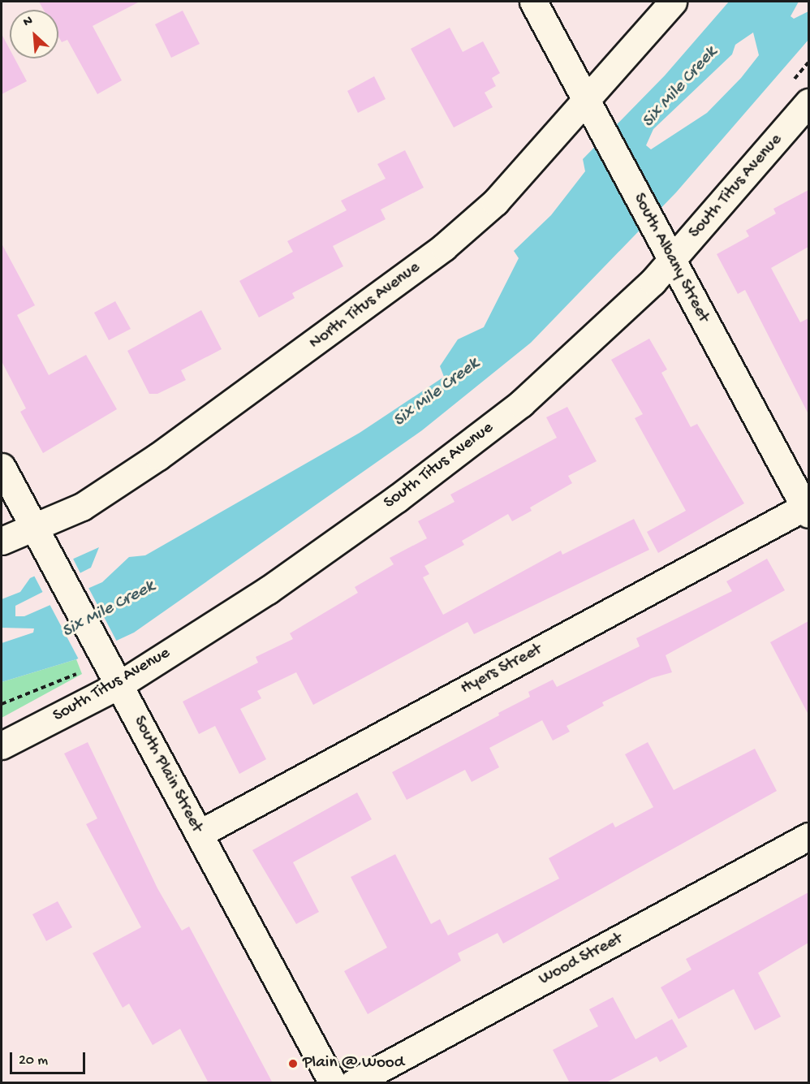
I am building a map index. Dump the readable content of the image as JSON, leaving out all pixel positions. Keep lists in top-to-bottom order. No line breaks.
{"streets":{"street":["South Titus Avenue","South Albany Street","North Titus Avenue","Hyers Street","South Plain Street","Wood Street"]},"crossings":[["South Titus Avenue","South Albany Street"],["South Titus Avenue","South Plain Street"],["South Albany Street","North Titus Avenue"],["South Albany Street","Hyers Street"],["North Titus Avenue","South Plain Street"],["Hyers Street","South Plain Street"]],"water":["Six Mile Creek"],"places":["Plain @ Wood"],"scale_bar":"20 m","north":"top left"}
